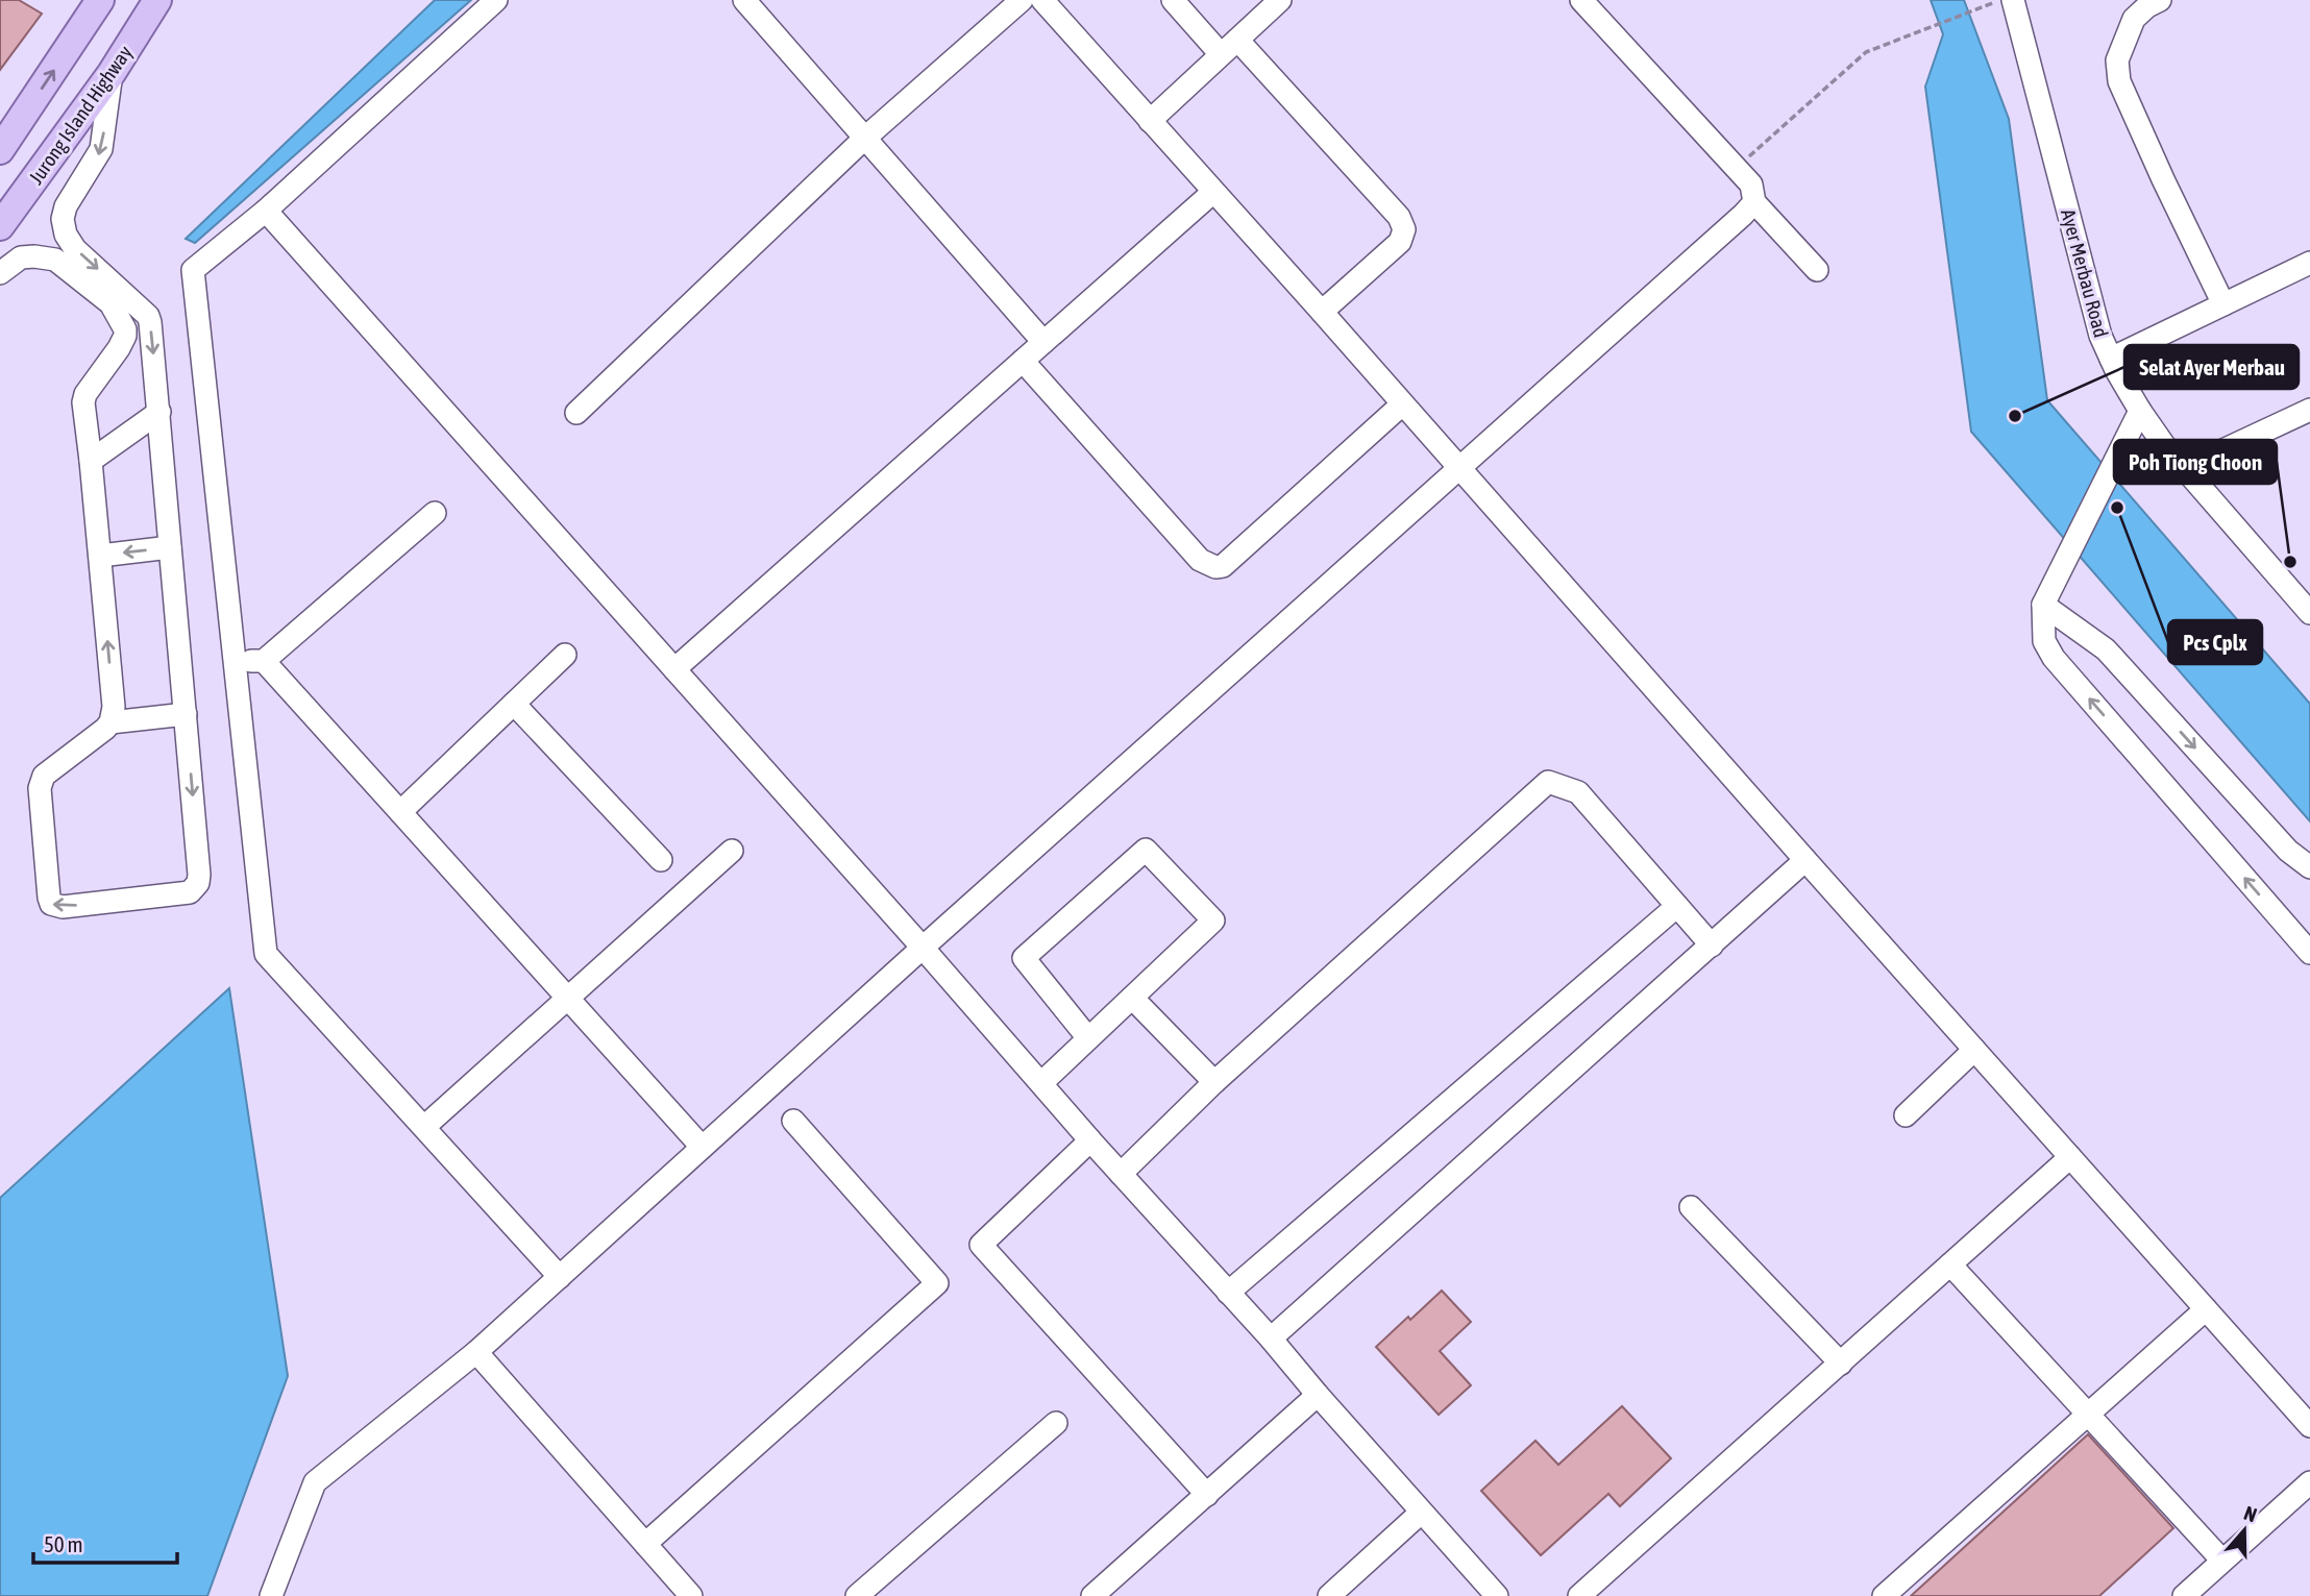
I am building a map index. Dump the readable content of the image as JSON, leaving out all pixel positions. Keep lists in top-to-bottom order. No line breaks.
{"streets":{"main road":["Jurong Island Highway"],"street":["Ayer Merbau Road"]},"places":["Selat Ayer Merbau","Pcs Cplx","Poh Tiong Choon"],"scale_bar":"50 m","north":"top"}
